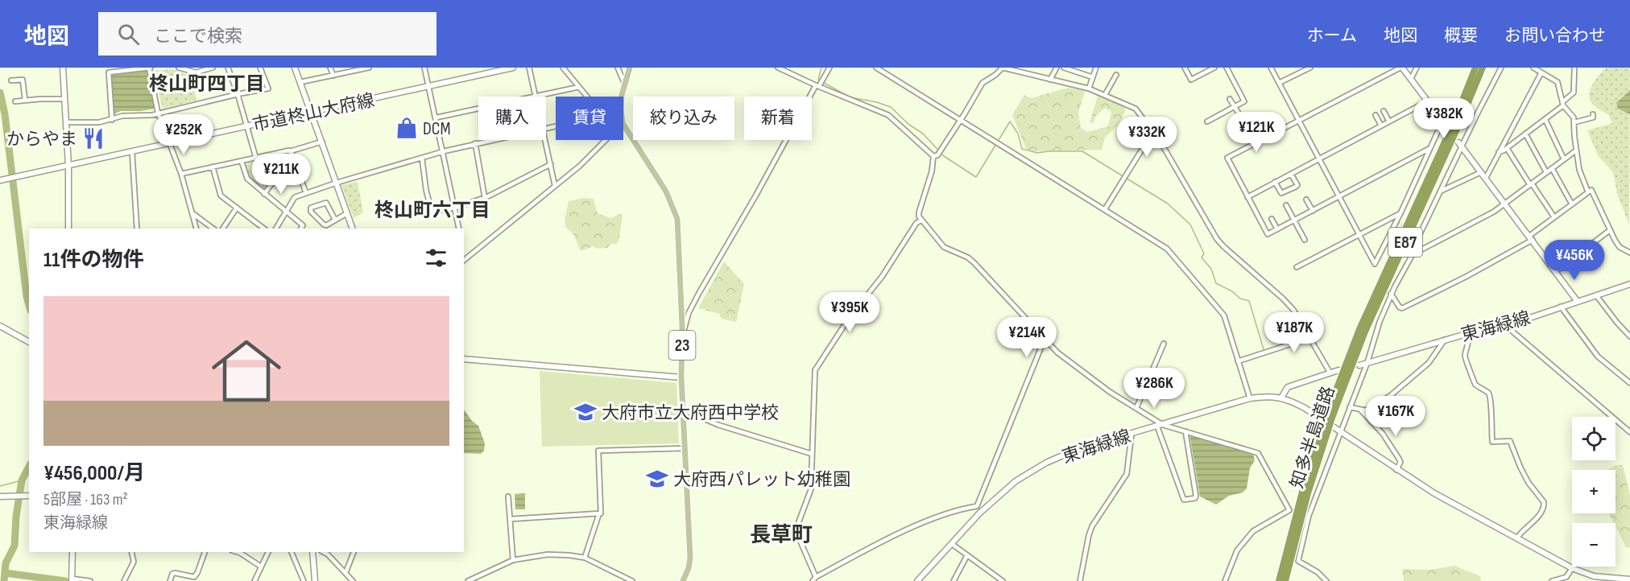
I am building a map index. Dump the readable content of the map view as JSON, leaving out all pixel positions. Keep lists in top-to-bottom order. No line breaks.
{"streets":{"highway":["E87","知多半島道路"],"main road":["23"],"street":["市道柊山大府線","東海緑線"]},"districts":["柊山町四丁目","柊山町六丁目","長草町"],"places":{"shop":["DCM"],"restaurant":["からやま"],"school or university":["大府市立大府西中学校","大府西パレット幼稚園"]},"page":{"header":"地図","search":"ここで検索","nav":["ホーム","地図","概要","お問い合わせ"],"chip":["購入","賃貸","絞り込み","新着"],"price":["¥382K","¥121K","¥252K","¥332K","¥211K","¥456K","¥395K","¥187K","¥214K","¥286K","¥167K"],"heading":"11件の物件","list":[{"name":"¥456,000/月","note":"5部屋 · 163 m² · 東海緑線"}],"map_buttons":["+","−"]}}
